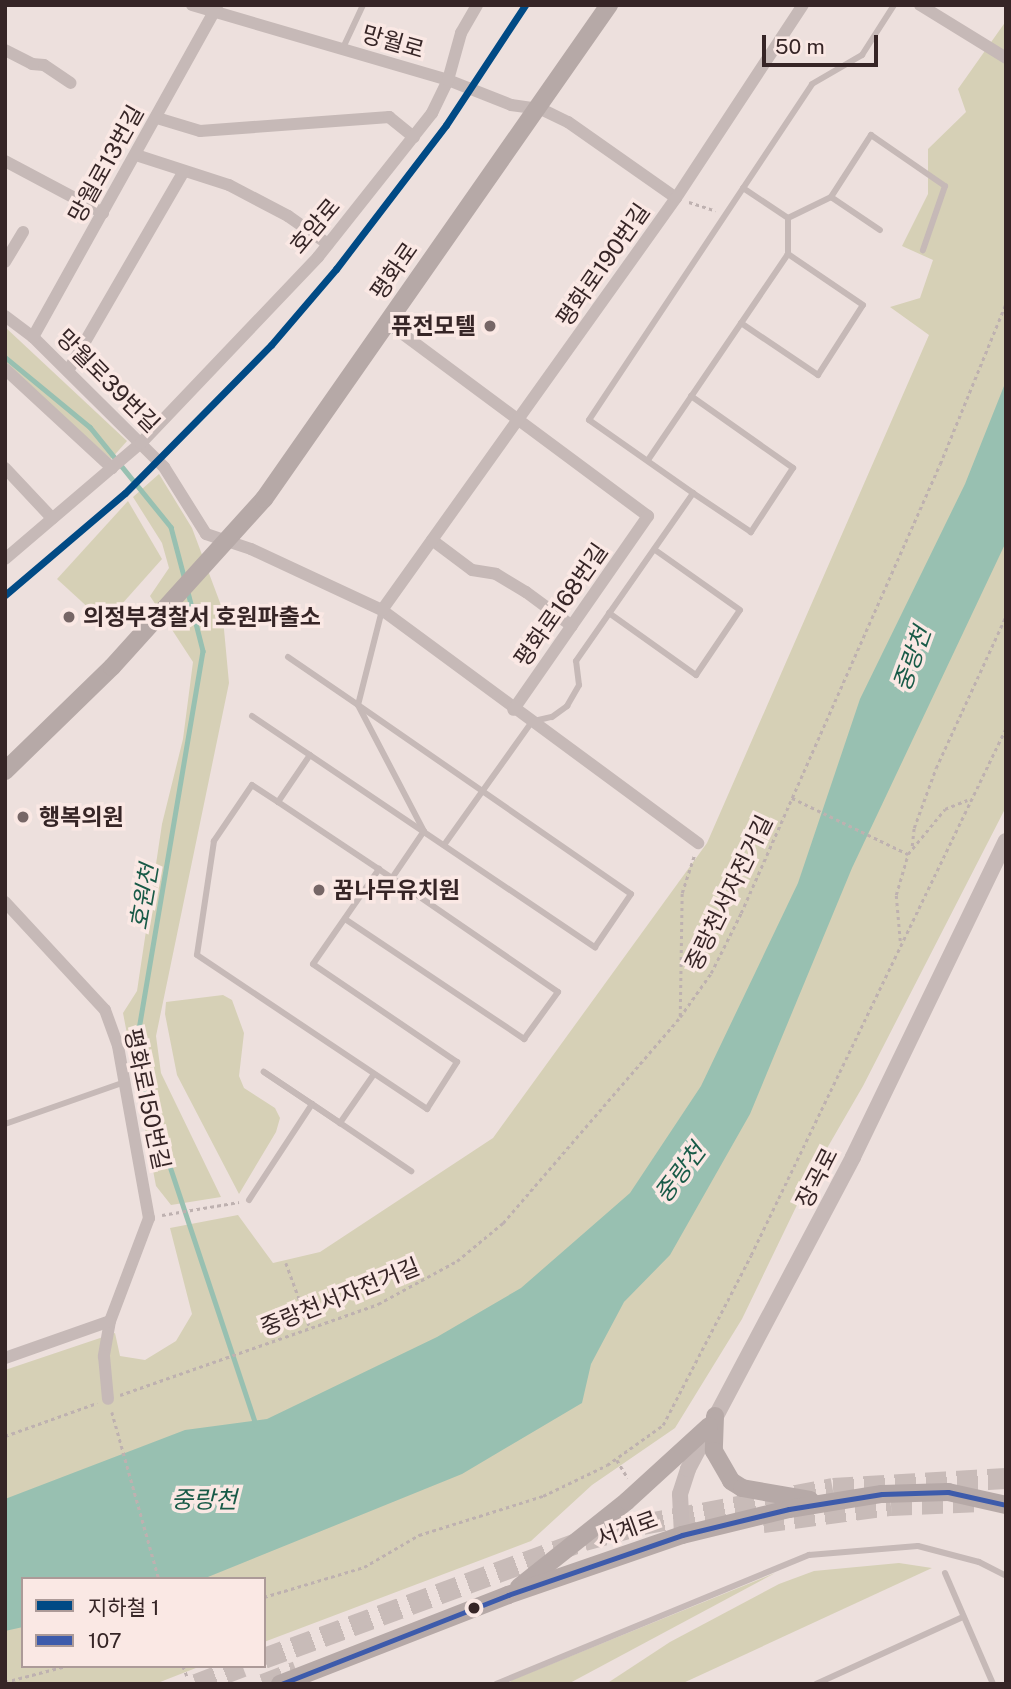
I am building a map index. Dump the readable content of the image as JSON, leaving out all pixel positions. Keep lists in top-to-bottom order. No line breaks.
{"streets":{"main road":["평화로","서계로"],"street":["망월로","망월로13번길","호암로","평화로190번길","망월로39번길","평화로168번길","평화로150번길","장곡로"],"path":["중랑천서자전거길"]},"crossings":[["망월로","망월로13번길"],["망월로","호암로"],["망월로","평화로190번길"],["망월로","평화로"],["망월로13번길","망월로39번길"],["호암로","망월로39번길"],["평화로190번길","평화로"],["평화로190번길","평화로168번길"],["평화로","망월로39번길"],["평화로","평화로168번길"],["장곡로","서계로"]],"water":["중랑천","호원천"],"places":["퓨전모텔","의정부경찰서 호원파출소","행복의원","꿈나무유치원"],"lines":["metro line 1","transit line 107"],"legend":["지하철 1","107"],"scale_bar":"50 m"}
